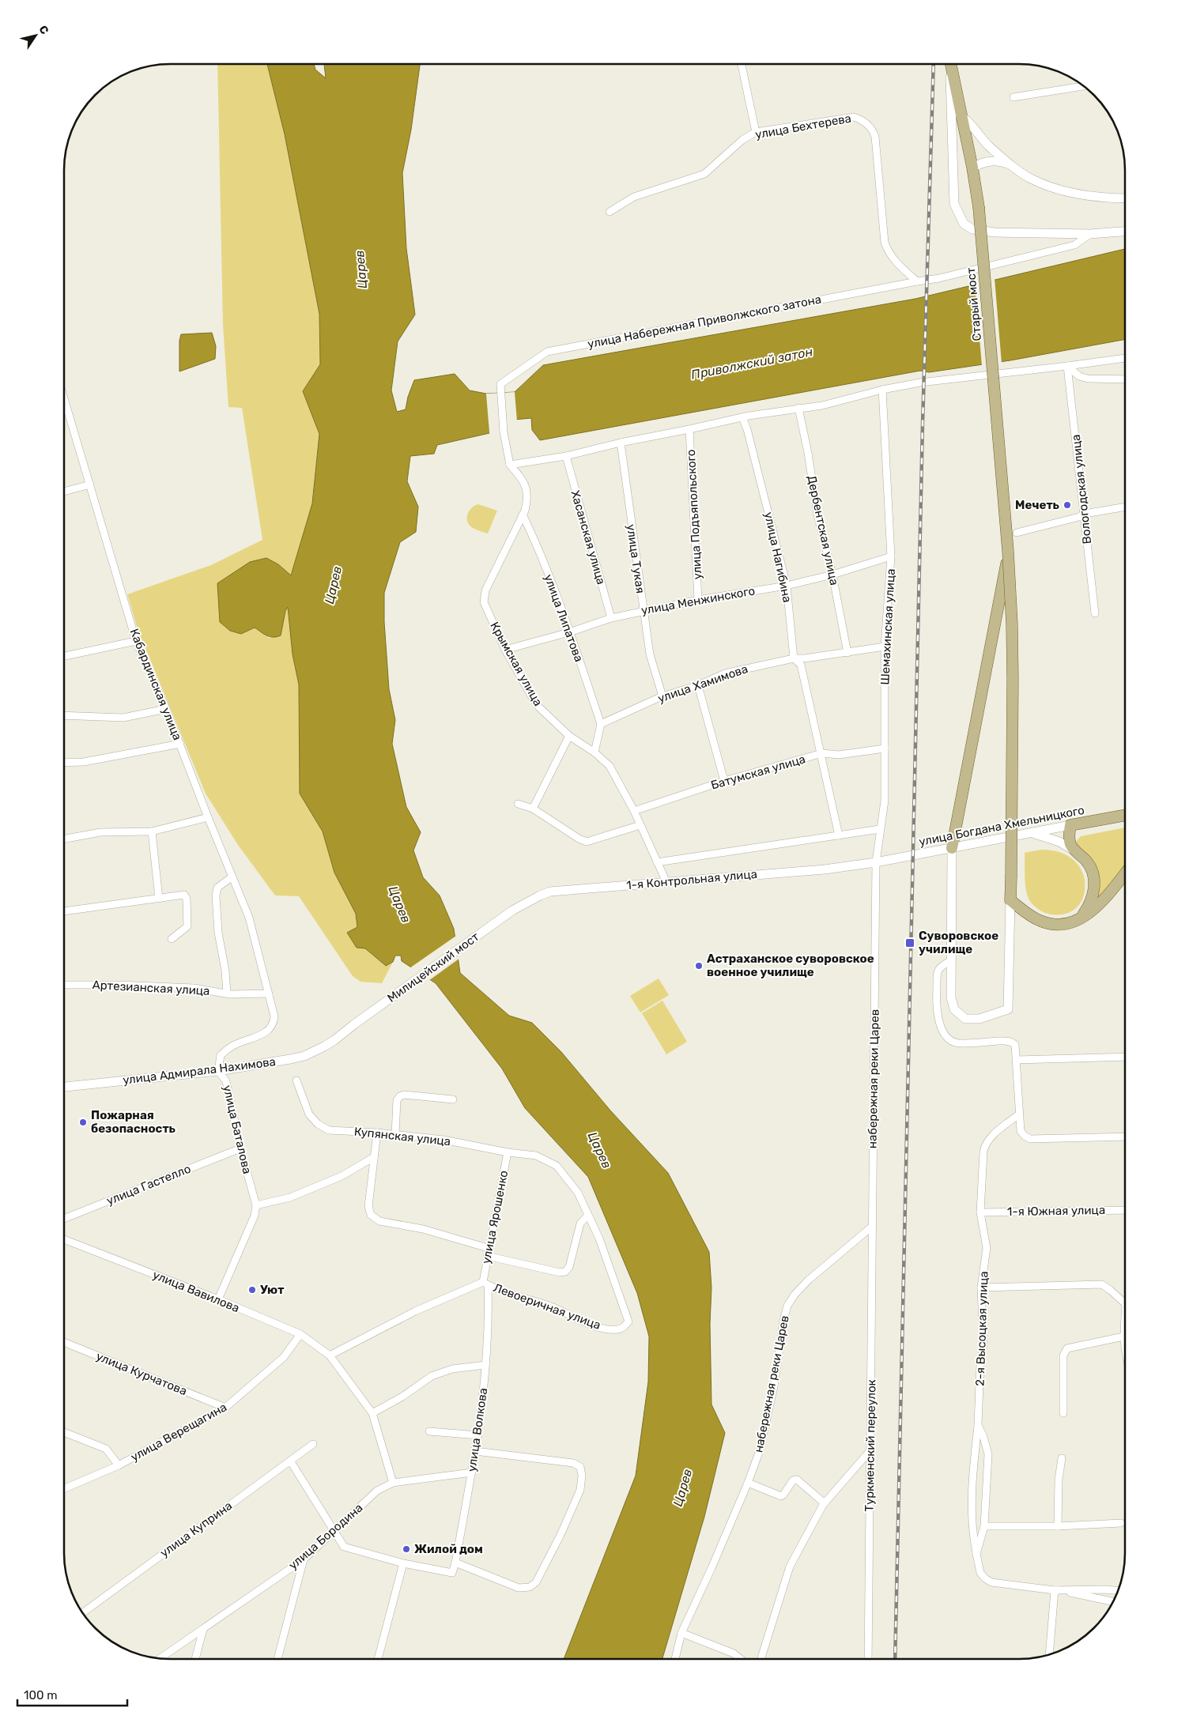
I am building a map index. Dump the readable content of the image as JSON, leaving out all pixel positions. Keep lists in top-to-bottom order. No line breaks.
{"streets":{"main road":["Старый мост","улица Богдана Хмельницкого","1-я Контрольная улица","Милицейский мост","улица Адмирала Нахимова"],"street":["улица Бехтерева","улица Набережная Приволжского затона","Вологодская улица","улица Подъяпольского","Дербентская улица","Хасанская улица","улица Нагибина","улица Тукая","улица Менжинского","улица Липатова","Шемахинская улица","Крымская улица","улица Хамимова","Кабардинская улица","Батумская улица","Артезианская улица","набережная реки Царев","улица Баталова","Купянская улица","улица Гастелло","1-я Южная улица","улица Ярошенко","улица Вавилова","Левоеричная улица","2-я Высоцкая улица","улица Курчатова","улица Волкова","улица Верещагина","Туркменский переулок","улица Куприна","улица Бородина"]},"crossings":[["улица Бехтерева","улица Набережная Приволжского затона"],["улица Набережная Приволжского затона","Крымская улица"],["улица Подъяпольского","улица Менжинского"],["Дербентская улица","улица Менжинского"],["Дербентская улица","улица Хамимова"],["Хасанская улица","улица Менжинского"],["улица Нагибина","улица Менжинского"],["улица Нагибина","улица Хамимова"],["улица Нагибина","Батумская улица"],["улица Тукая","улица Менжинского"],["улица Тукая","улица Хамимова"],["улица Менжинского","улица Липатова"],["улица Менжинского","Шемахинская улица"],["улица Менжинского","Крымская улица"],["улица Липатова","Крымская улица"],["улица Липатова","улица Хамимова"],["Шемахинская улица","улица Хамимова"],["Шемахинская улица","Батумская улица"],["Шемахинская улица","улица Богдана Хмельницкого"],["Шемахинская улица","1-я Контрольная улица"],["Шемахинская улица","набережная реки Царев"],["Крымская улица","Батумская улица"],["Крымская улица","1-я Контрольная улица"],["Кабардинская улица","улица Баталова"],["улица Богдана Хмельницкого","1-я Контрольная улица"],["улица Богдана Хмельницкого","набережная реки Царев"],["1-я Контрольная улица","Милицейский мост"],["1-я Контрольная улица","набережная реки Царев"],["Милицейский мост","улица Адмирала Нахимова"],["Артезианская улица","улица Баталова"],["улица Адмирала Нахимова","улица Баталова"],["набережная реки Царев","Туркменский переулок"],["улица Баталова","улица Гастелло"],["Купянская улица","улица Ярошенко"],["Купянская улица","Левоеричная улица"],["1-я Южная улица","2-я Высоцкая улица"],["улица Ярошенко","Левоеричная улица"],["улица Ярошенко","улица Волкова"],["улица Вавилова","Левоеричная улица"],["улица Вавилова","улица Верещагина"],["Левоеричная улица","улица Волкова"],["улица Курчатова","улица Верещагина"],["улица Волкова","улица Бородина"]],"water":["Царев","Приволжский затон"],"places":{"other":["Мечеть","Астраханское суворовское военное училище","Пожарная безопасность","Уют","Жилой дом"],"transit":["Суворовское училище"]},"scale_bar":"100 m","north":"top right"}
